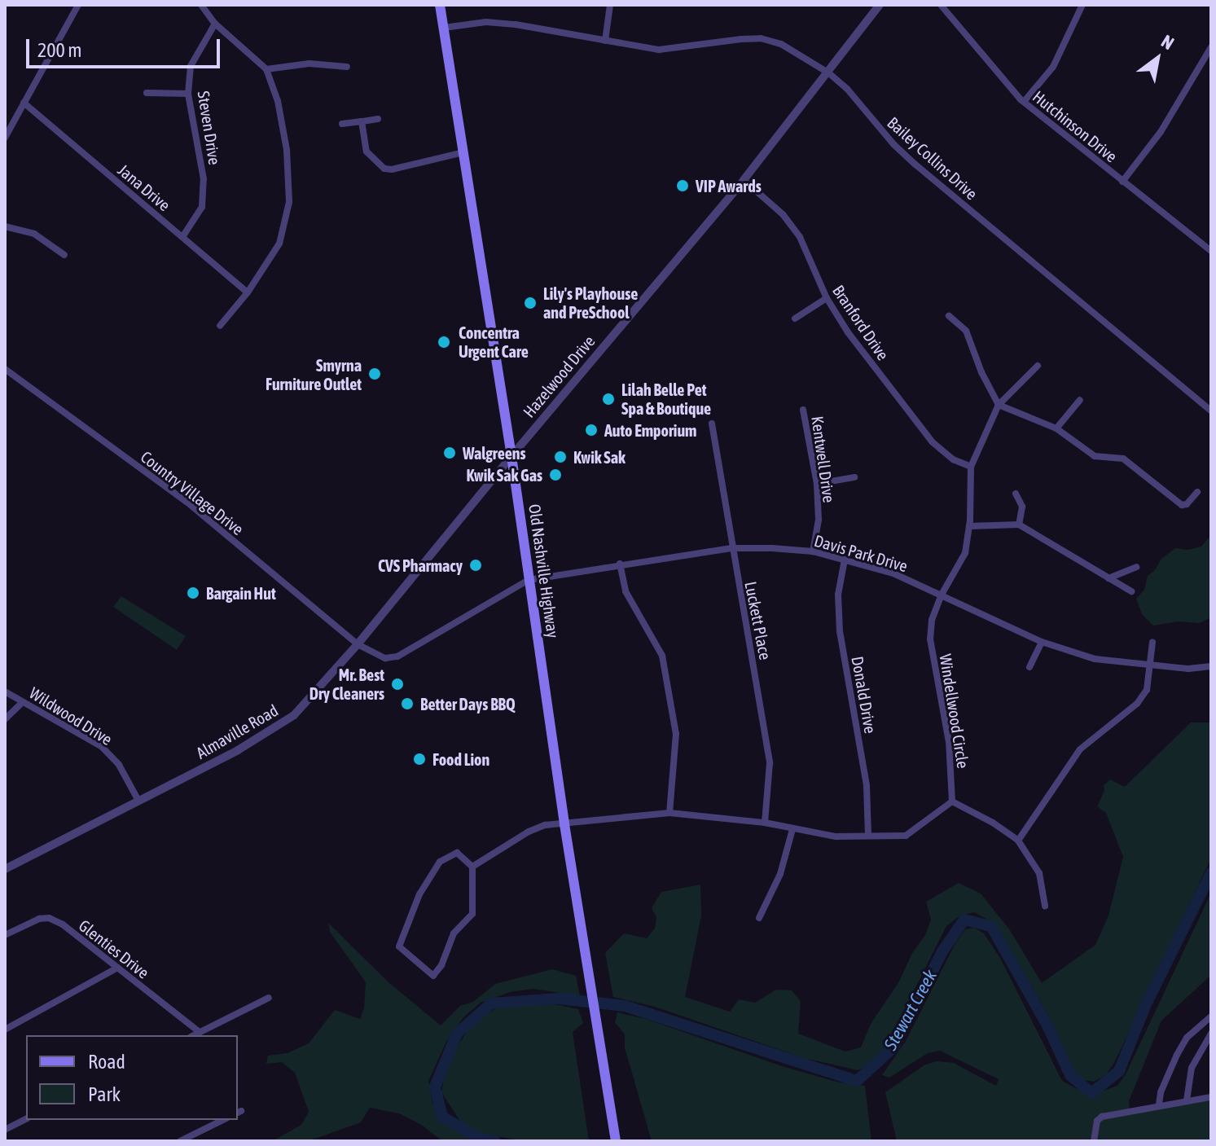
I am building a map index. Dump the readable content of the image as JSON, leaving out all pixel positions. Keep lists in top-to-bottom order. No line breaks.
{"streets":{"main road":["Old Nashville Highway"],"street":["Hutchinson Drive","Steven Drive","Bailey Collins Drive","Jana Drive","Branford Drive","Hazelwood Drive","Kentwell Drive","Country Village Drive","Davis Park Drive","Luckett Place","Donald Drive","Windellwood Circle","Wildwood Drive","Almaville Road","Glenties Drive"]},"crossings":[["Steven Drive","Jana Drive"],["Bailey Collins Drive","Hazelwood Drive"],["Bailey Collins Drive","Old Nashville Highway"],["Branford Drive","Hazelwood Drive"],["Branford Drive","Windellwood Circle"],["Hazelwood Drive","Country Village Drive"],["Hazelwood Drive","Old Nashville Highway"],["Hazelwood Drive","Almaville Road"],["Kentwell Drive","Davis Park Drive"],["Country Village Drive","Almaville Road"],["Davis Park Drive","Old Nashville Highway"],["Davis Park Drive","Luckett Place"],["Davis Park Drive","Donald Drive"],["Davis Park Drive","Windellwood Circle"],["Wildwood Drive","Almaville Road"]],"water":["Stewart Creek"],"places":["VIP Awards","Lily's Playhouse and PreSchool","Concentra Urgent Care","Smyrna Furniture Outlet","Lilah Belle Pet Spa & Boutique","Auto Emporium","Walgreens","Kwik Sak","Kwik Sak Gas","CVS Pharmacy","Bargain Hut","Mr. Best Dry Cleaners","Better Days BBQ","Food Lion"],"legend":["Road","Park"],"scale_bar":"200 m","north":"top right"}
